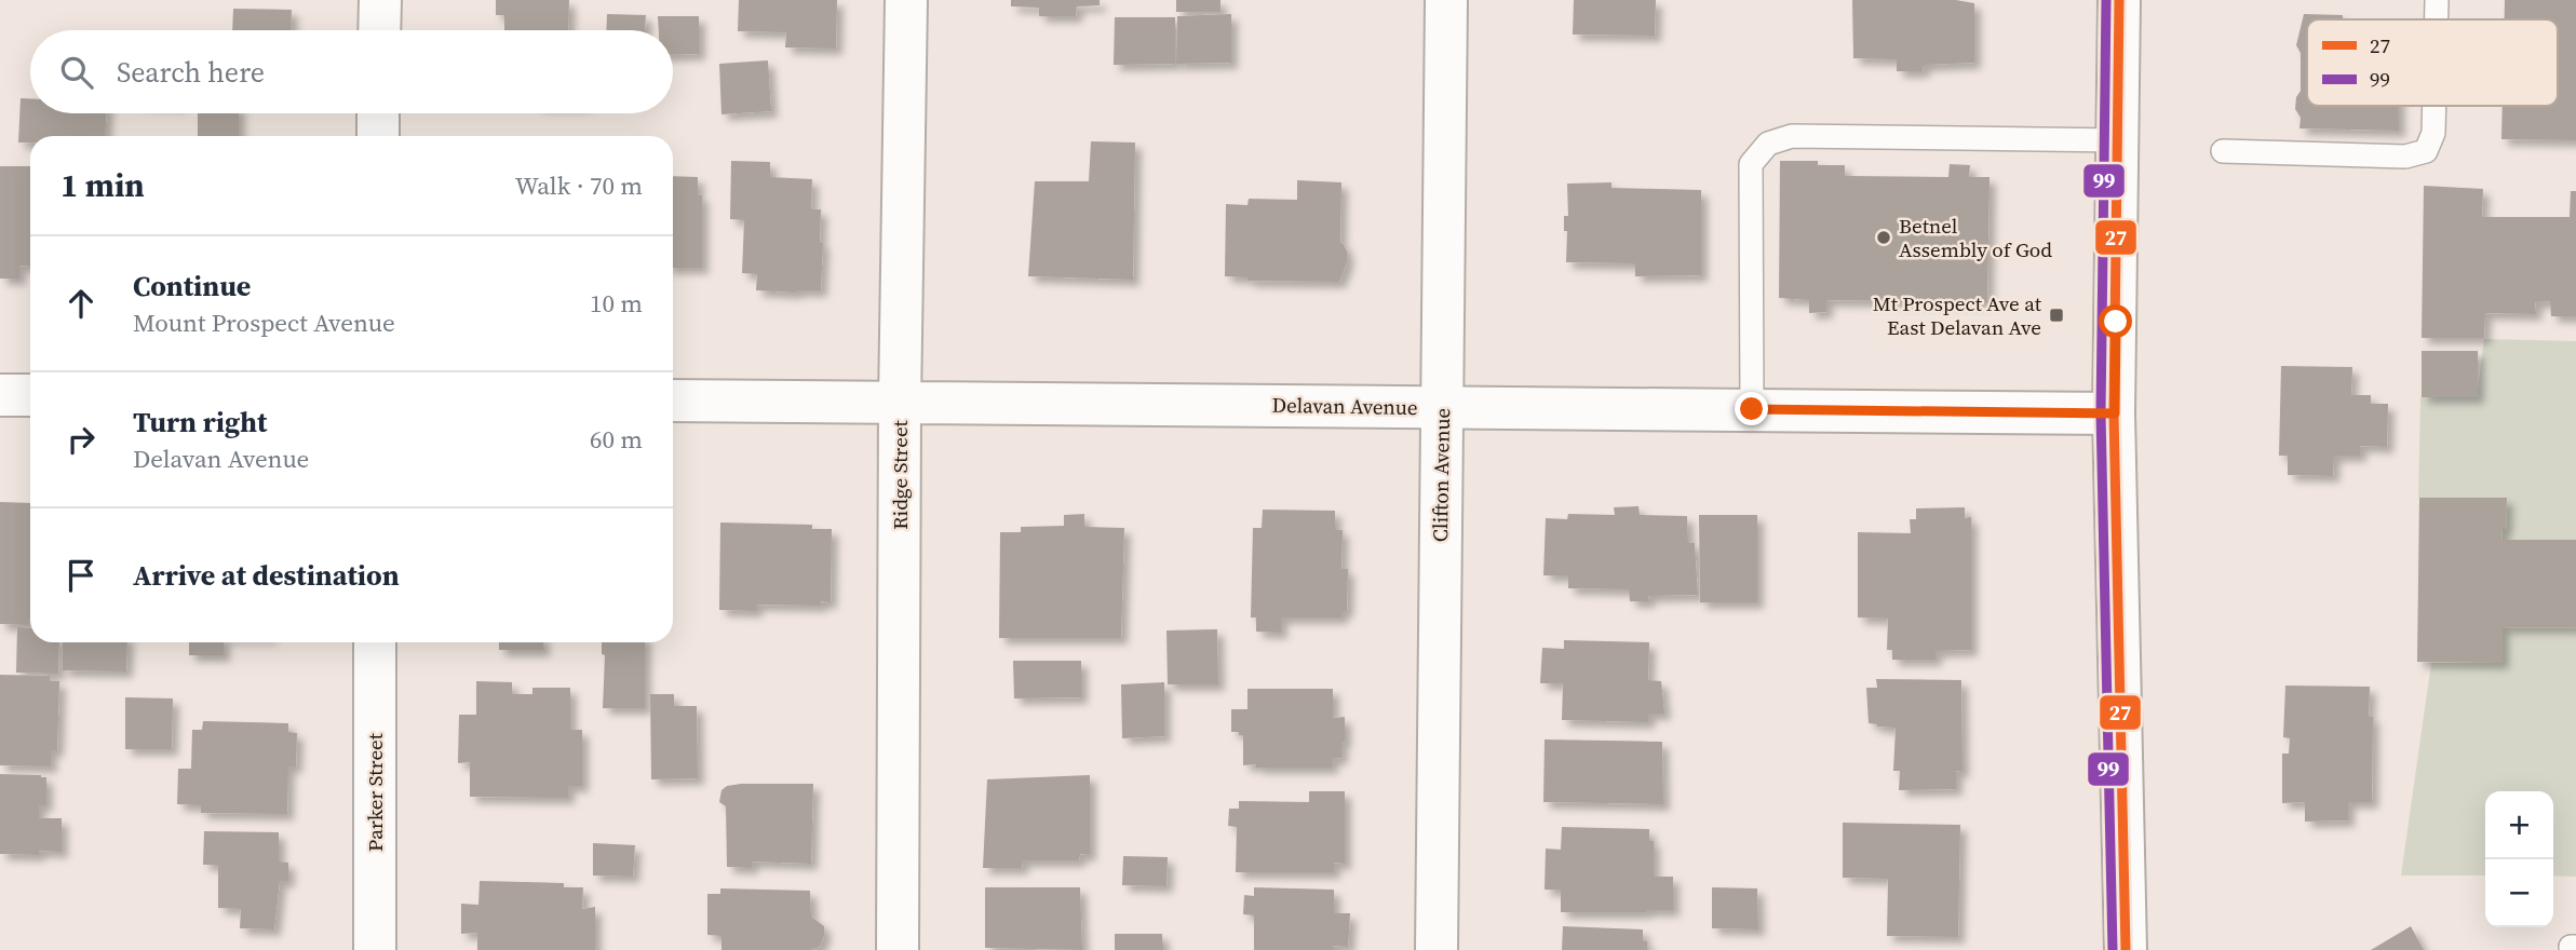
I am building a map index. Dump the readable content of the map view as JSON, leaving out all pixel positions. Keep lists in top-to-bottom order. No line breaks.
{"streets":{"street":["Delavan Avenue","Ridge Street","Clifton Avenue","Parker Street"]},"crossings":[["Delavan Avenue","Ridge Street"],["Delavan Avenue","Clifton Avenue"]],"places":{"other":["Betnel Assembly of God"],"transit":["Mt Prospect Ave at East Delavan Ave"]},"lines":["transit line 27","transit line 99"],"legend":["27","99"],"page":{"search":"Search here","heading":["1 min","Walk · 70 m"],"list":[["Continue","Mount Prospect Avenue","10 m"],["Turn right","Delavan Avenue","60 m"],"Arrive at destination"],"map_buttons":["+","−"]}}
